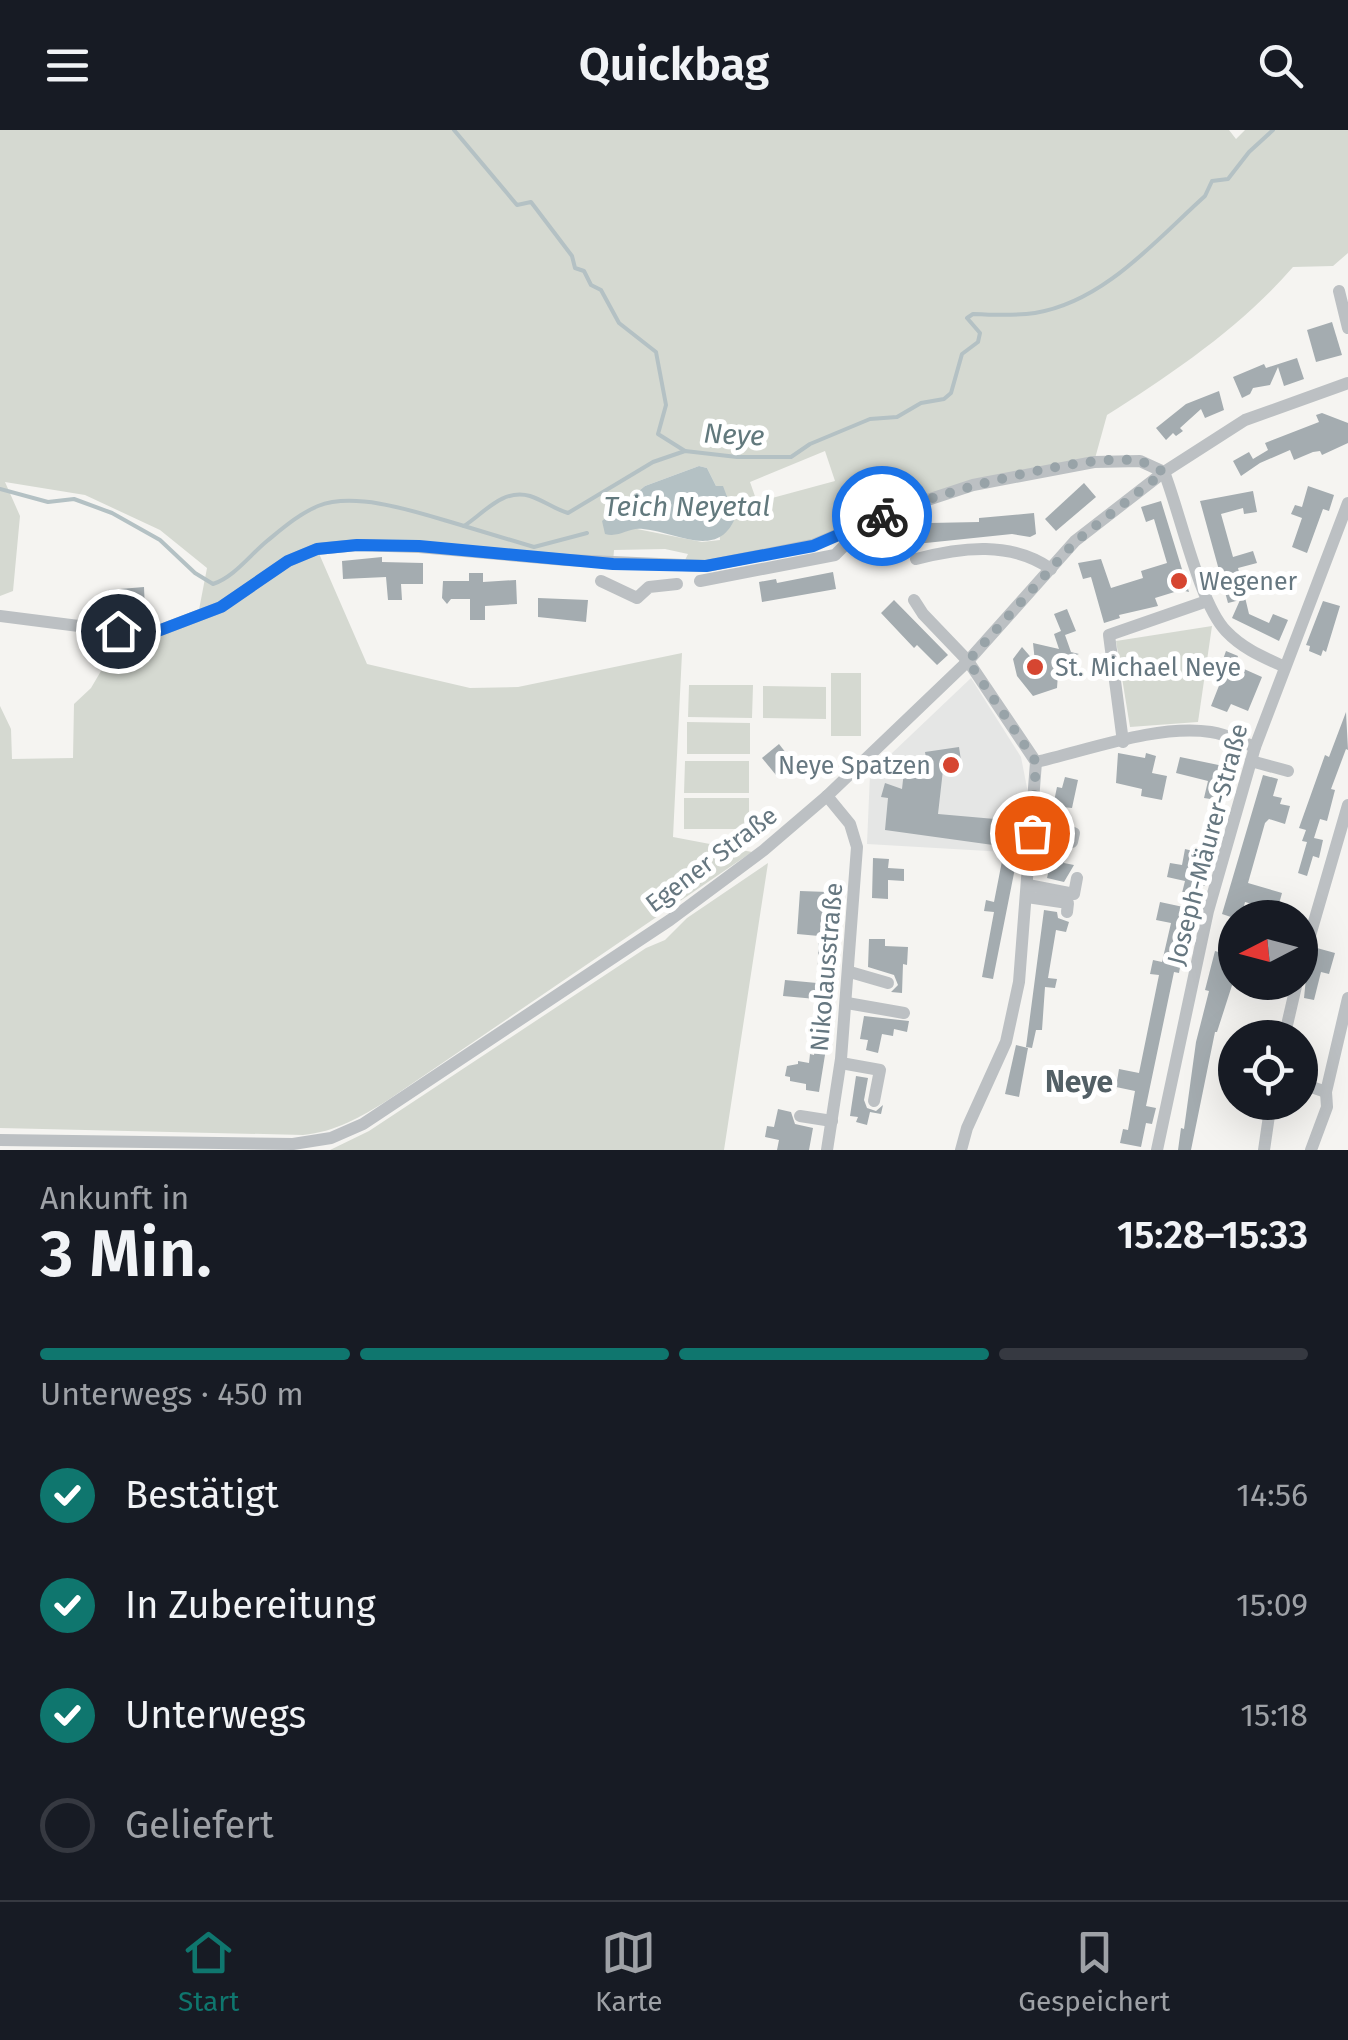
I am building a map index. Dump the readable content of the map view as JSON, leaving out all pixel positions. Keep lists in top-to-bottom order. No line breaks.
{"streets":{"street":["Joseph-Mäurer-Straße","Egener Straße","Nikolausstraße"]},"crossings":[["Egener Straße","Nikolausstraße"]],"districts":["Neye"],"water":["Neye","Teich Neyetal"],"places":["Wegener","St. Michael Neye","Neye Spatzen"],"north":"left","page":{"header":"Quickbag","heading":["3 Min.","Ankunft in","15:28–15:33"],"bar":"Unterwegs · 450 m","list":[["Bestätigt","14:56"],["In Zubereitung","15:09"],["Unterwegs","15:18"],"Geliefert"],"tabs":["Start","Karte","Gespeichert"]}}
